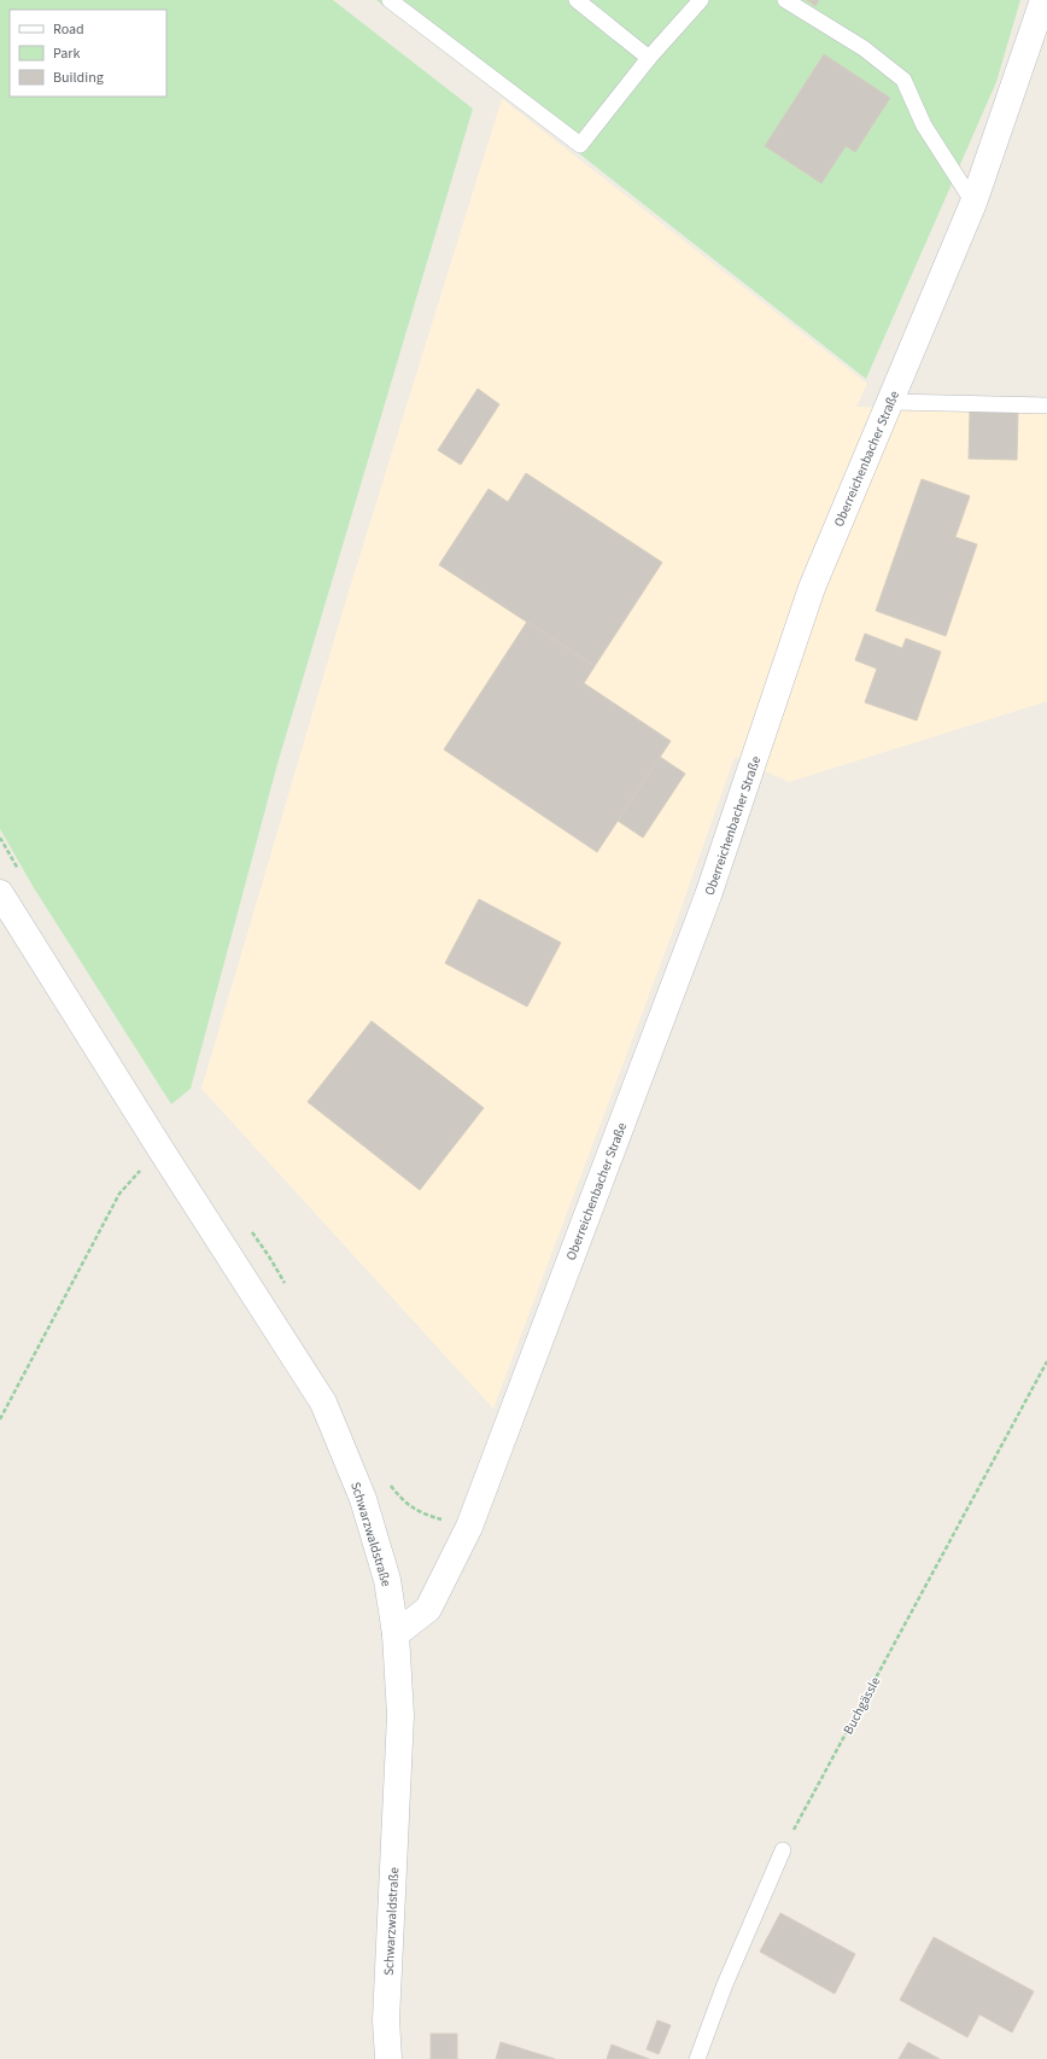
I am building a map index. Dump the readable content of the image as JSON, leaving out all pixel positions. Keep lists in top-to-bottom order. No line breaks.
{"streets":{"street":["Oberreichenbacher Straße","Schwarzwaldstraße"],"path":["Buchgässle"]},"crossings":[["Oberreichenbacher Straße","Schwarzwaldstraße"]],"legend":["Road","Park","Building"]}
